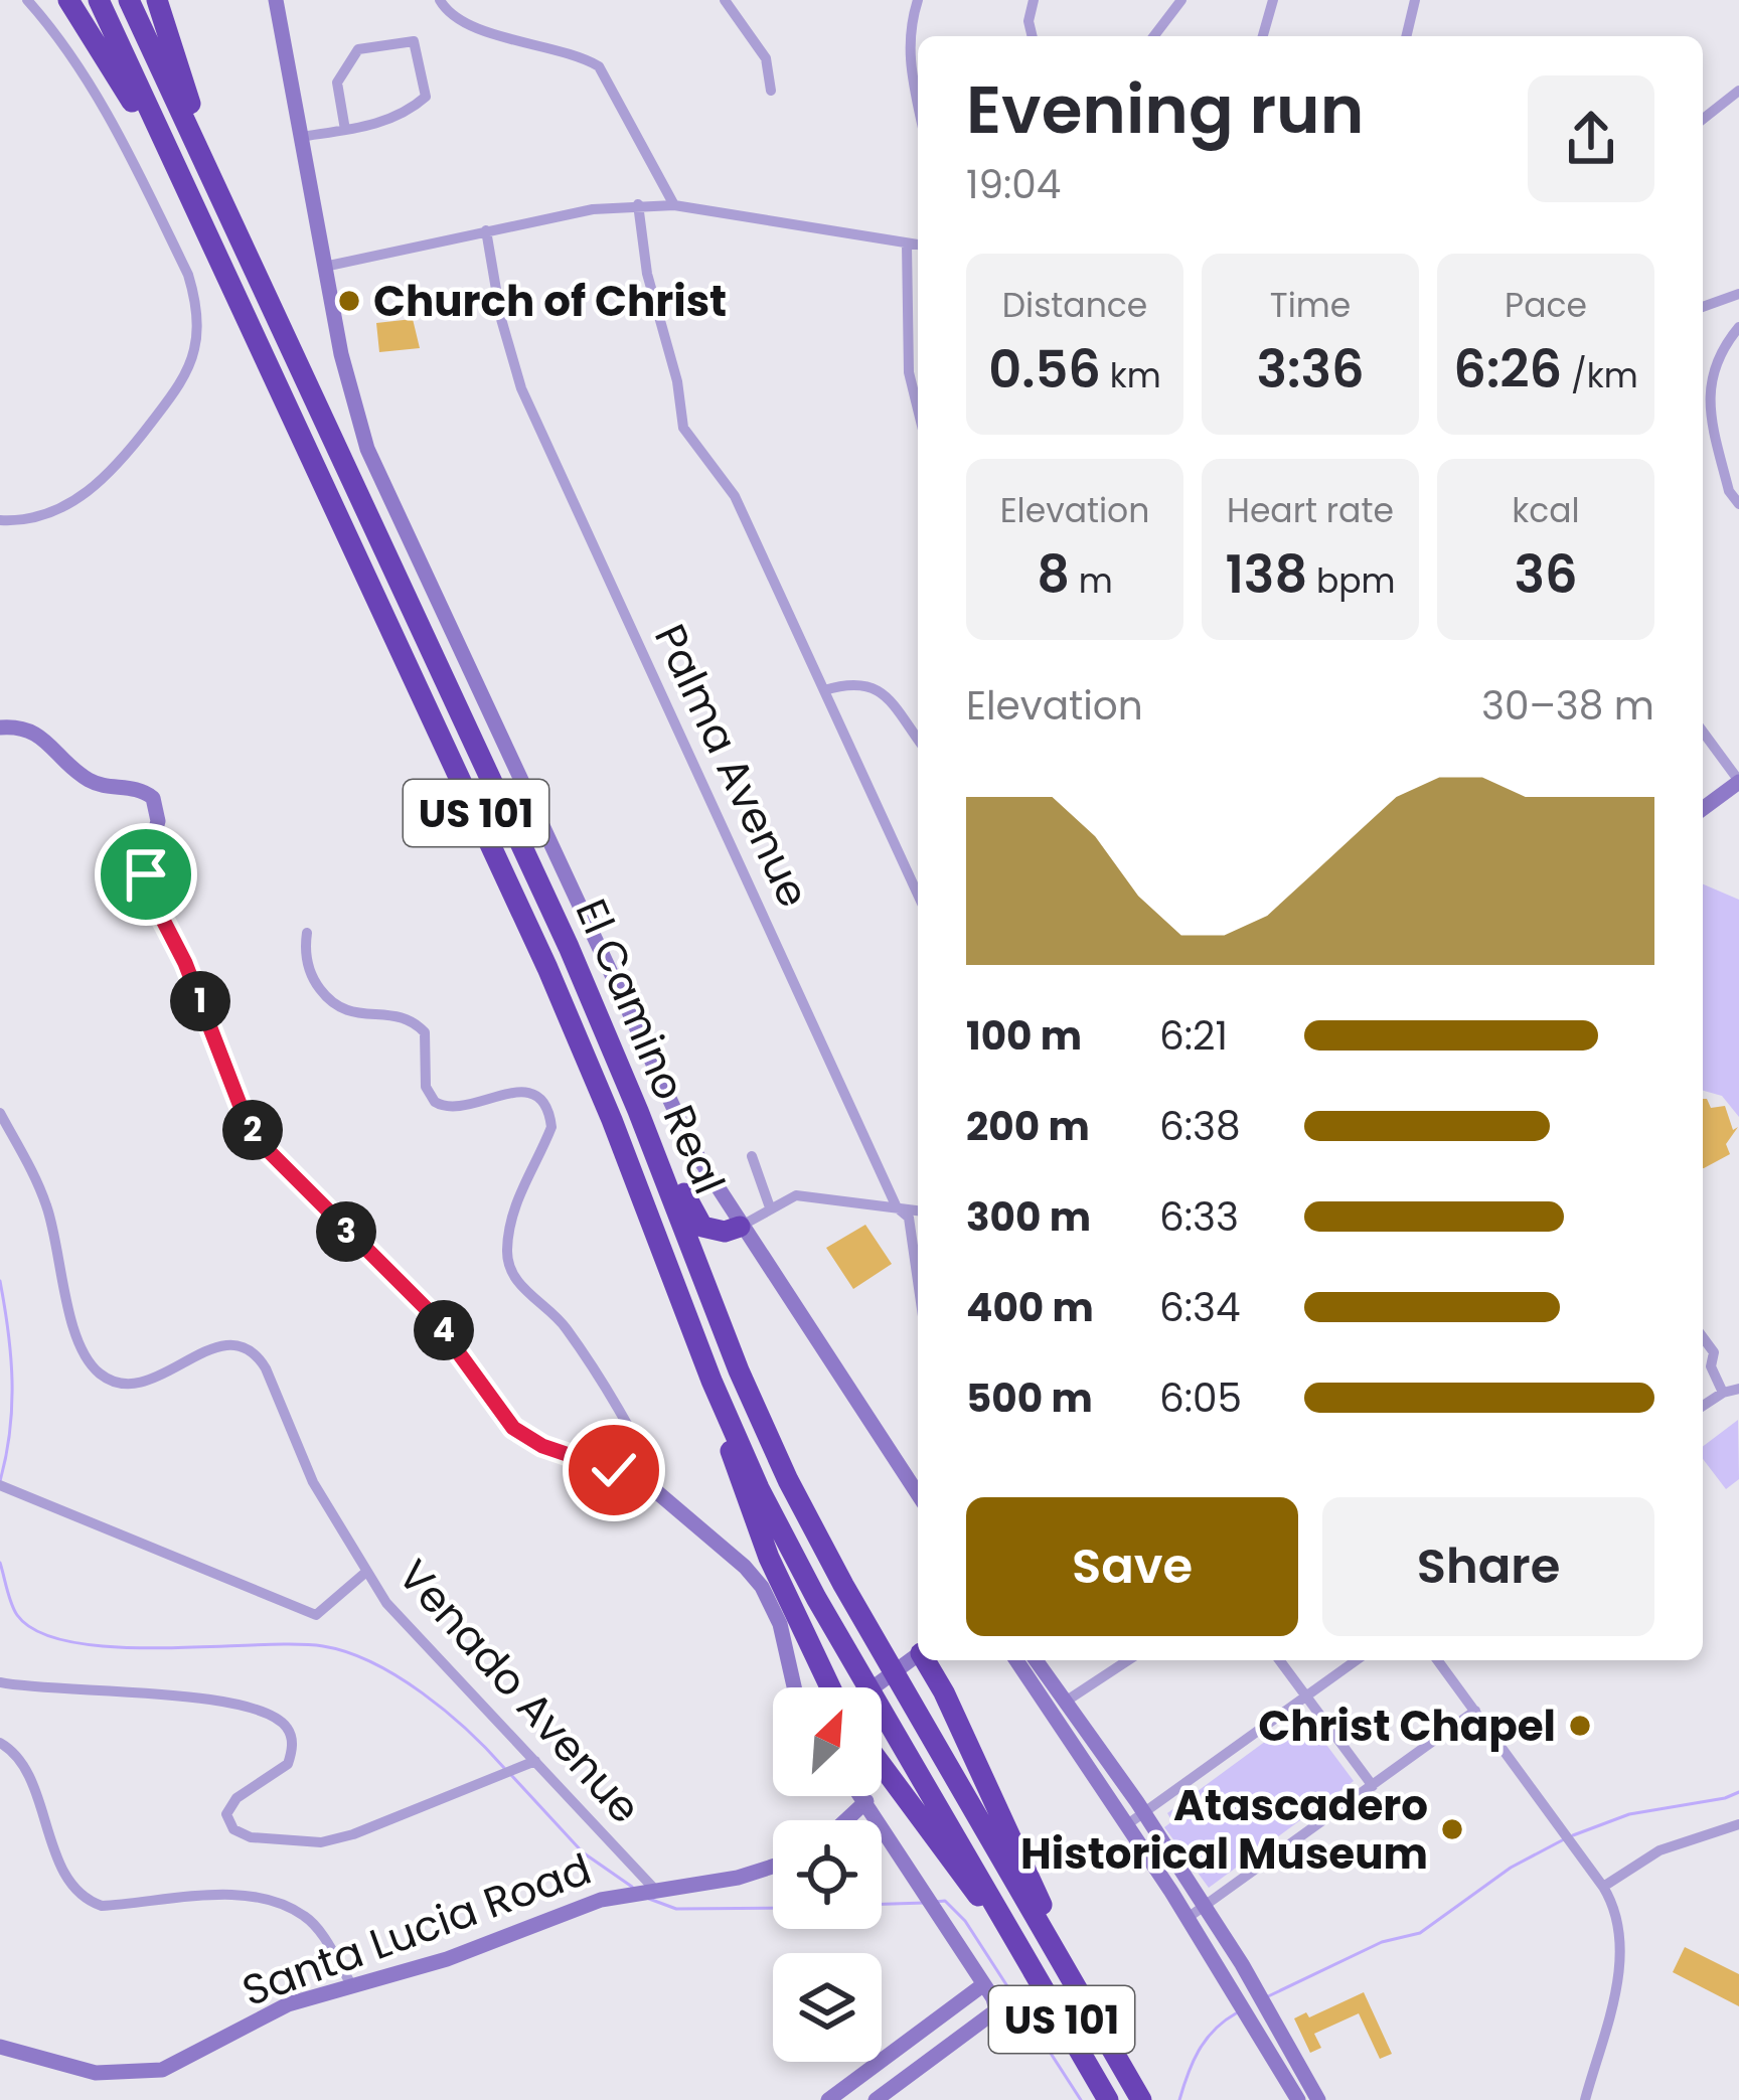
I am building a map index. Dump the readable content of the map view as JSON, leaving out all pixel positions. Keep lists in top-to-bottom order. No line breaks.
{"streets":{"highway":["US 101","El Camino Real"],"street":["Palma Avenue","Venado Avenue","Santa Lucia Road"]},"crossings":[["Venado Avenue","Santa Lucia Road"]],"places":["Church of Christ","Christ Chapel","Atascadero Historical Museum"],"north":"top right","page":{"heading":["Evening run","19:04"],"stats":[["Distance","0.56 km"],["Time","3:36"],["Pace","6:26 /km"],["Elevation","8 m"],["Heart rate","138 bpm"],["kcal","36"]],"chart":["Elevation","30–38 m"],"pins":["1","2","3","4"],"list":[{"name":"100 m","note":"6:21"},{"name":"200 m","note":"6:38"},{"name":"300 m","note":"6:33"},{"name":"400 m","note":"6:34"},{"name":"500 m","note":"6:05"}],"buttons":["Save","Share"]}}
